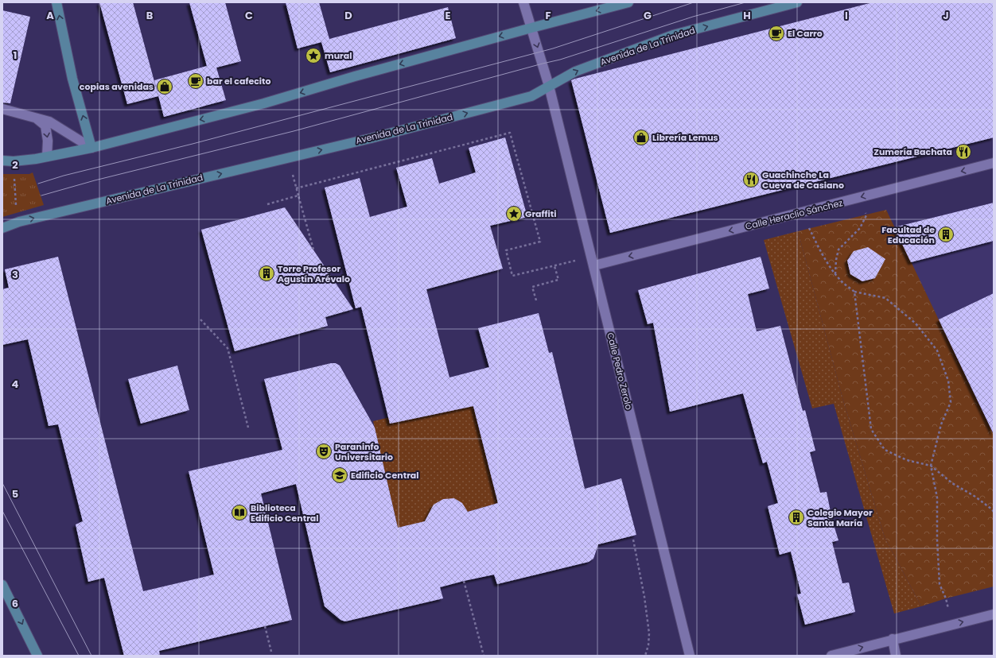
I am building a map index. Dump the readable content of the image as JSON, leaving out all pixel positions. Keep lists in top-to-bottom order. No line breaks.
{"streets":{"main road":["Avenida de La Trinidad"],"street":["Calle Heraclio Sánchez","Calle Pedro Zerolo"]},"crossings":[["Avenida de La Trinidad","Calle Pedro Zerolo"],["Calle Heraclio Sánchez","Calle Pedro Zerolo"]],"one_way":["Calle Heraclio Sánchez"],"places":{"cafe":["El Carro","bar el cafecito"],"place":["mural","Graffiti"],"shop":["copias avenidas","Librería Lemus"],"restaurant":["Zumería Bachata","Guachinche La Cueva de Casiano"],"building":["Facultad de Educación","Torre Profesor Agustín Arévalo","Colegio Mayor Santa María"],"theatre":["Paraninfo Universitario"],"school or university":["Edificio Central"],"library":["Biblioteca Edificio Central"]},"grid":{"columns":["A","B","C","D","E","F","G","H","I","J"],"rows":["1","2","3","4","5","6"]}}
